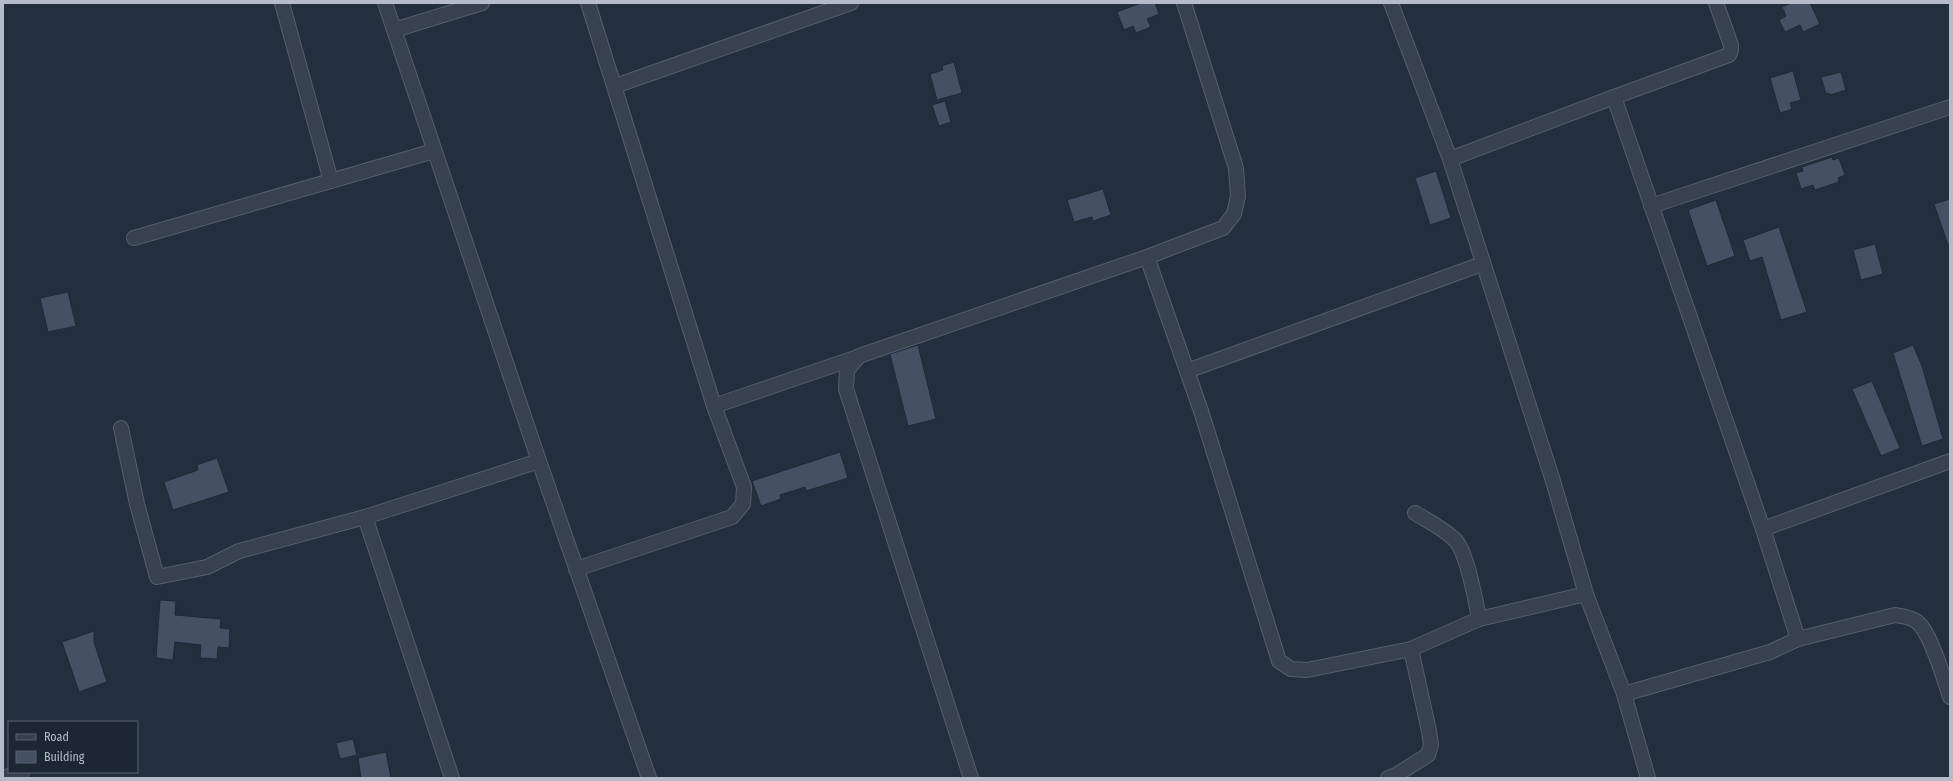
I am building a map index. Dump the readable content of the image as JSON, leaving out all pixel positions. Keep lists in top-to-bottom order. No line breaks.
{"legend":["Road","Building"]}
